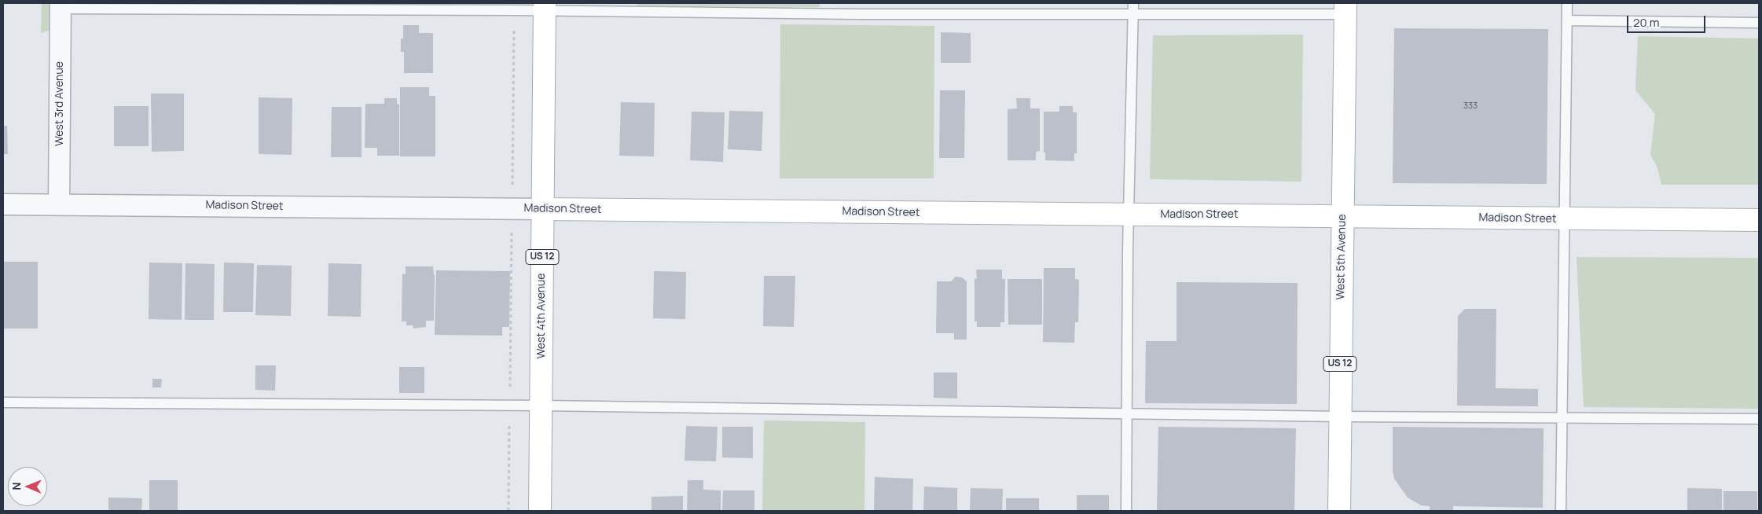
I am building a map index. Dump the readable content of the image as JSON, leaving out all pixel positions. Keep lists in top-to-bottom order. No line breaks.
{"streets":{"street":["West 3rd Avenue","Madison Street","US 12","West 5th Avenue","West 4th Avenue"]},"crossings":[["West 3rd Avenue","Madison Street"],["Madison Street","West 5th Avenue"],["Madison Street","West 4th Avenue"]],"house_numbers":["333"],"scale_bar":"20 m","north":"left"}
